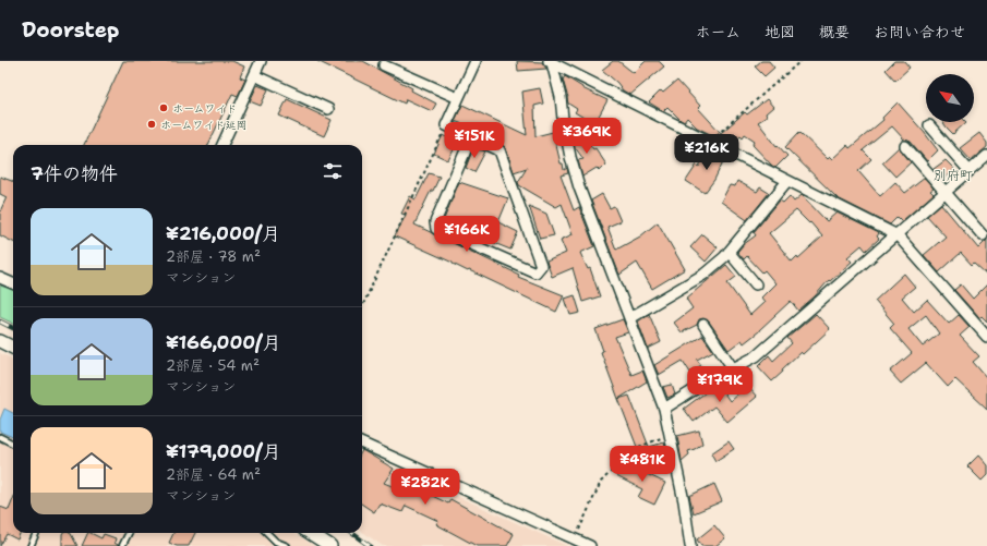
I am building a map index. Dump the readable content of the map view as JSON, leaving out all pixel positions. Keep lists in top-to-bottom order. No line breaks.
{"districts":["別府町"],"places":["ホームワイド","ホームワイド延岡"],"north":"top left","page":{"header":"Doorstep","nav":["ホーム","地図","概要","お問い合わせ"],"price":["¥369K","¥151K","¥216K","¥166K","¥179K","¥481K","¥282K"],"heading":"7件の物件","list":[{"name":"¥216,000/月","note":"2部屋 · 78 m² · マンション"},{"name":"¥166,000/月","note":"2部屋 · 54 m² · マンション"},{"name":"¥179,000/月","note":"2部屋 · 64 m² · マンション"}]}}
